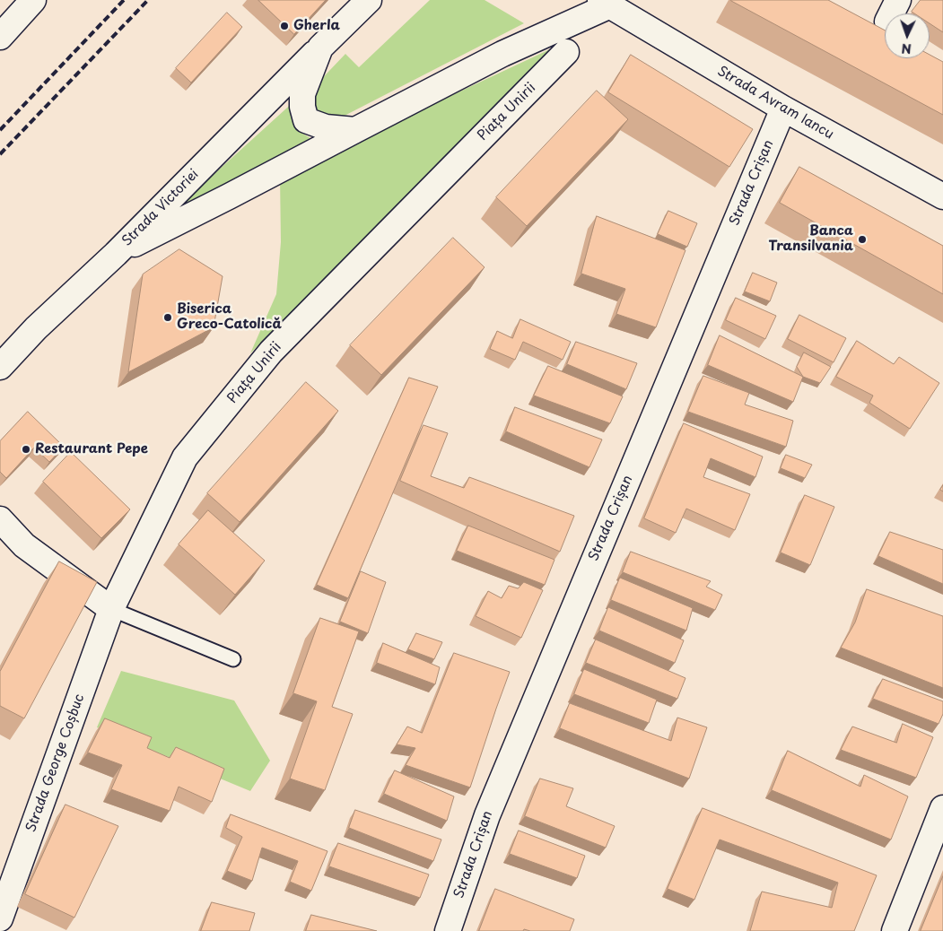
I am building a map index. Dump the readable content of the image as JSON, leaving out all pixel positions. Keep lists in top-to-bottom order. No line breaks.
{"streets":{"street":["Strada Avram Iancu","Piața Unirii","Strada Crișan","Strada Victoriei","Strada George Coșbuc"]},"crossings":[["Strada Avram Iancu","Strada Crișan"],["Piața Unirii","Strada George Coșbuc"]],"places":["Gherla","Banca Transilvania","Biserica Greco-Catolică","Restaurant Pepe"],"north":"bottom"}
